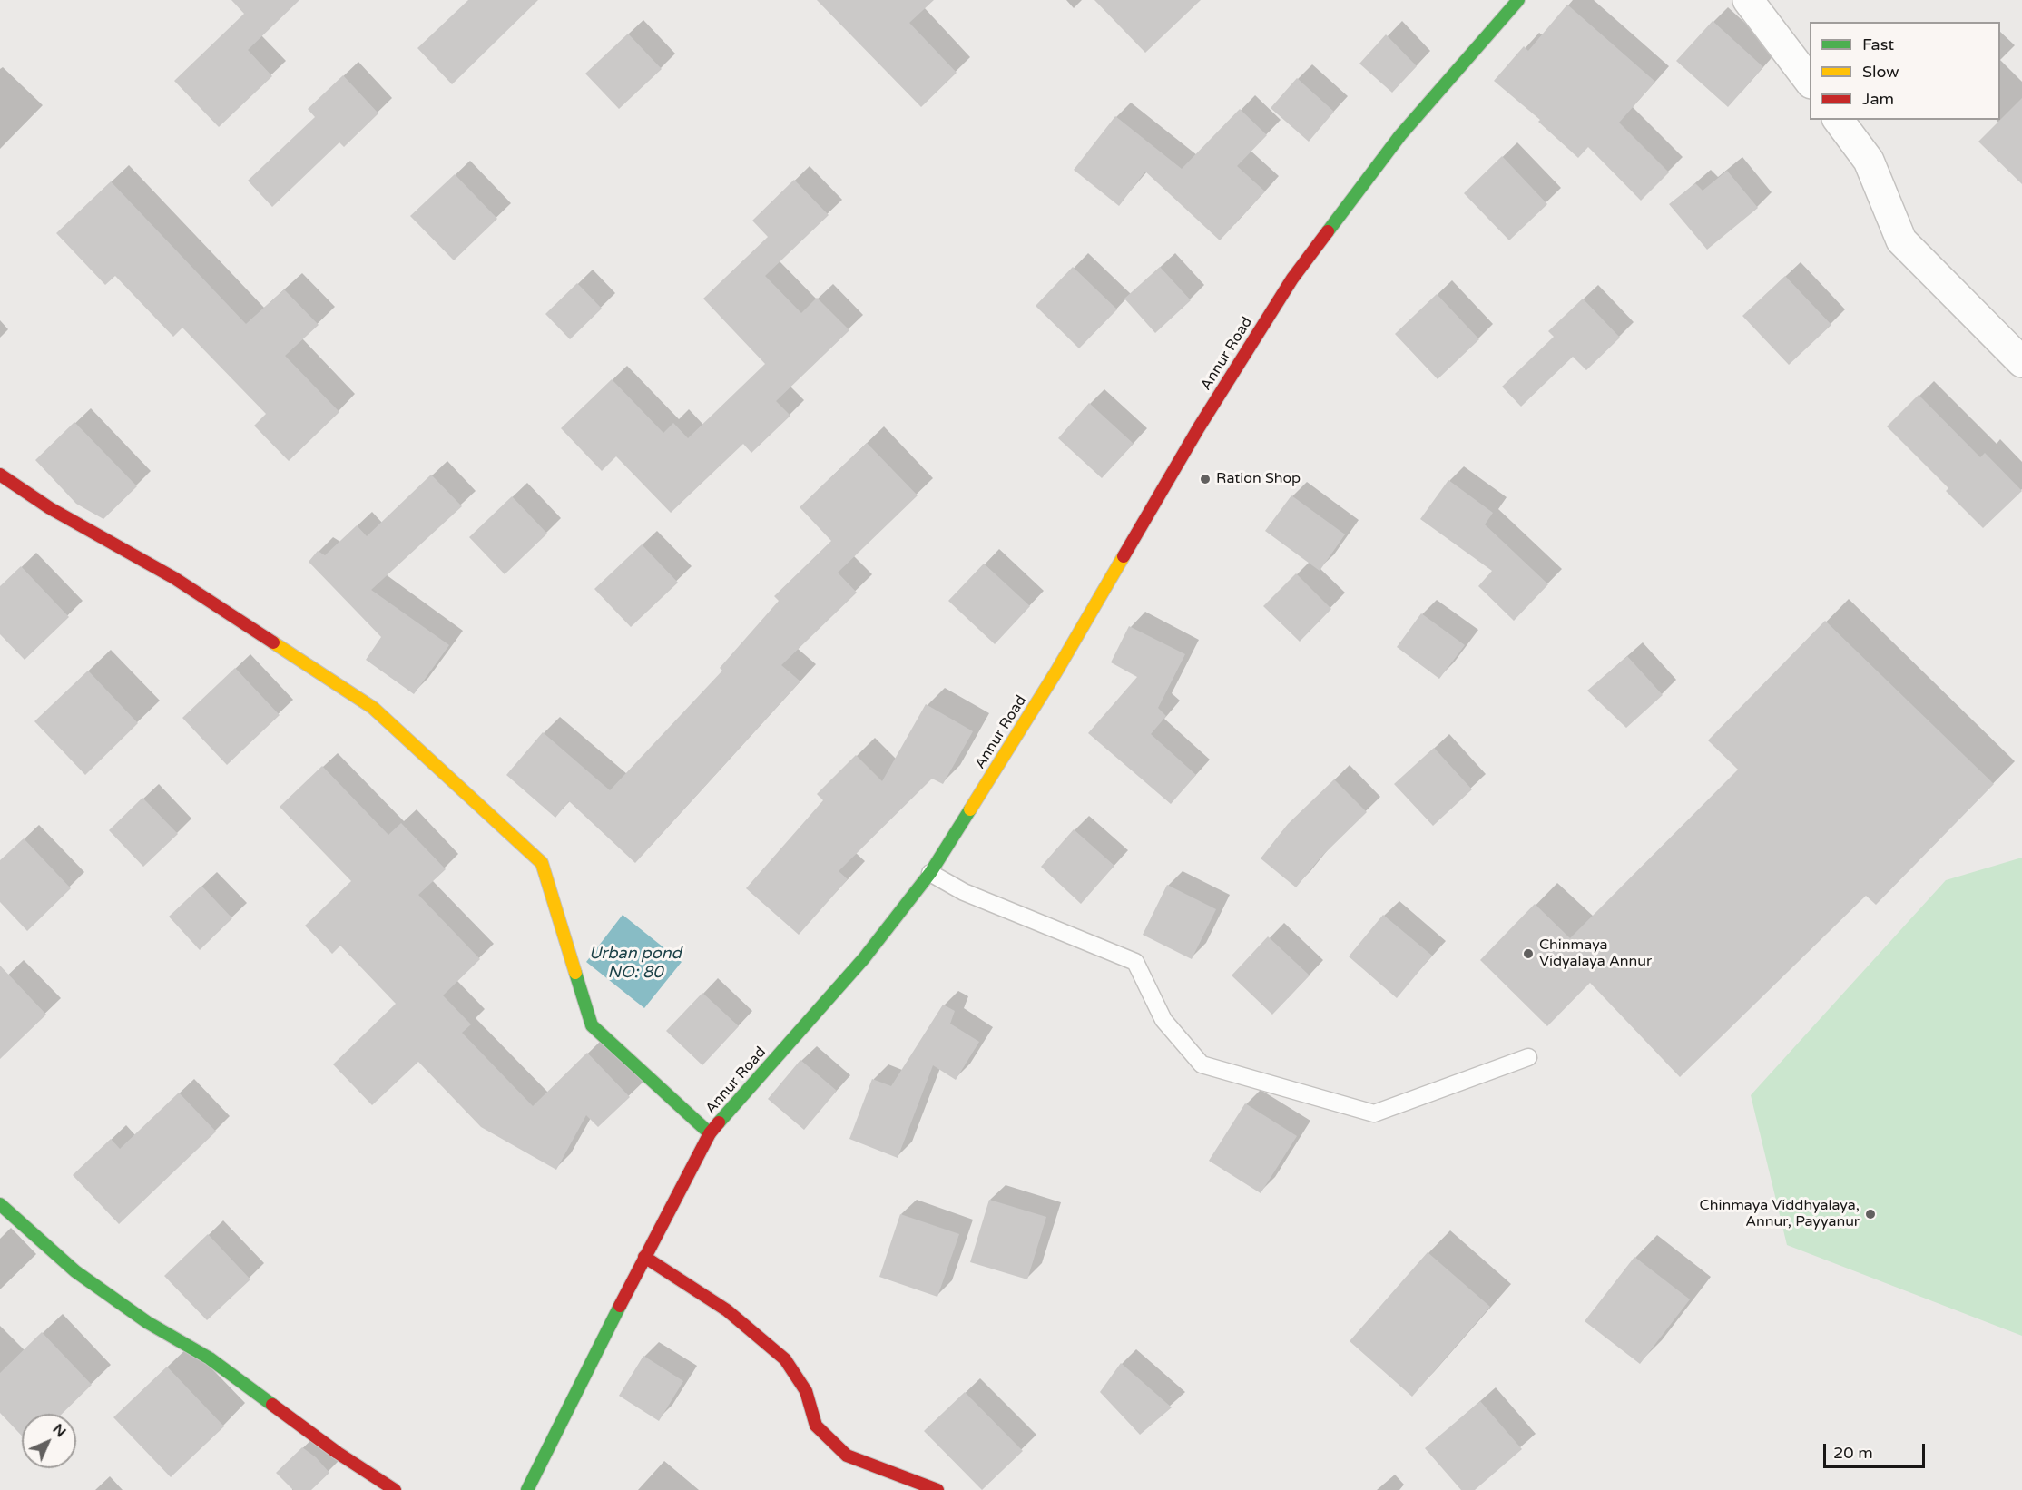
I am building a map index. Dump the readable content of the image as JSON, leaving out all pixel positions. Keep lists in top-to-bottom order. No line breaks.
{"streets":{"street":["Annur Road"]},"water":["Urban pond NO: 80"],"places":["Ration Shop","Chinmaya Vidyalaya Annur","Chinmaya Viddhyalaya, Annur, Payyanur"],"legend":["Fast","Slow","Jam"],"scale_bar":"20 m","north":"top right"}
